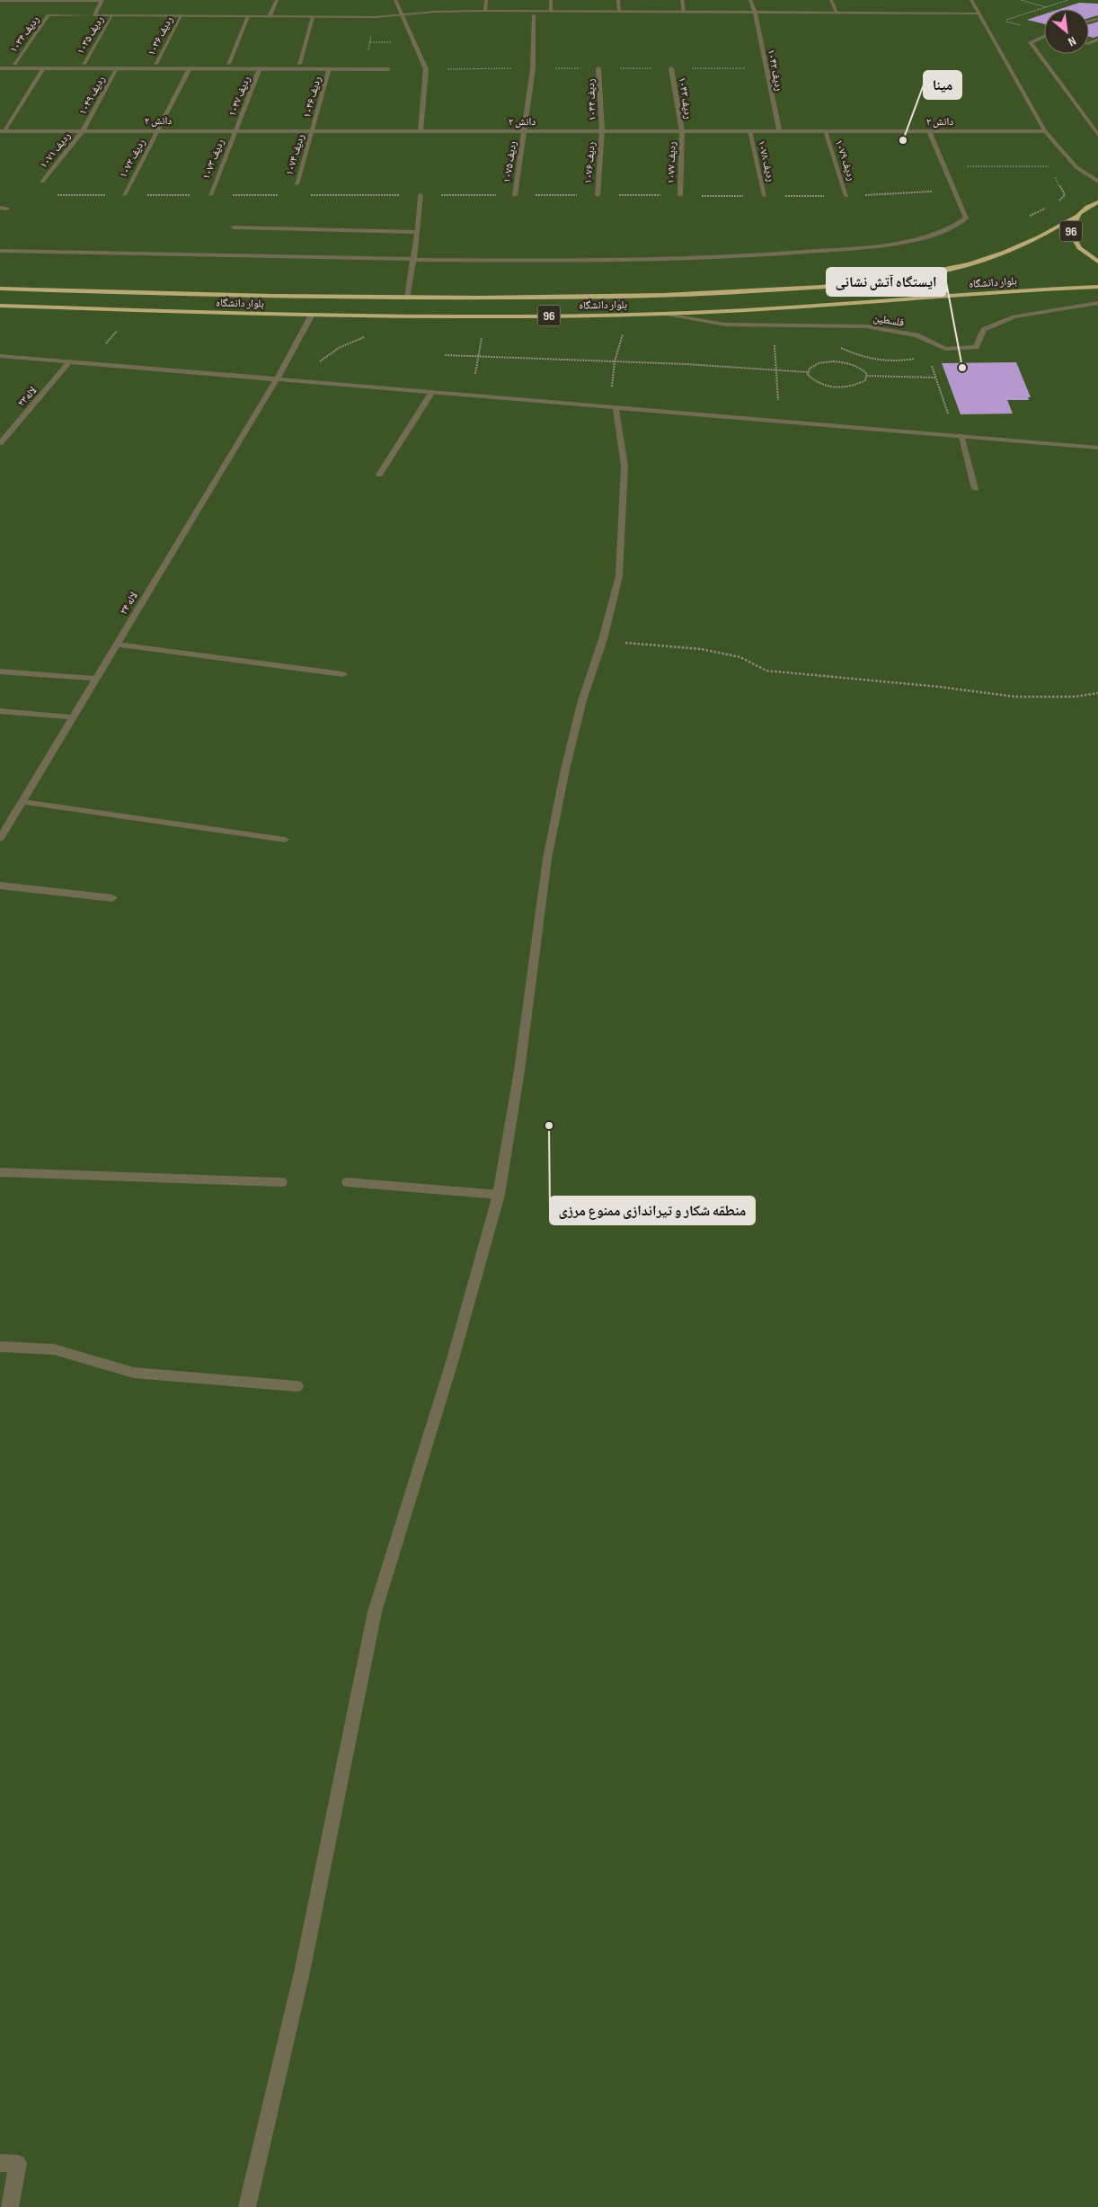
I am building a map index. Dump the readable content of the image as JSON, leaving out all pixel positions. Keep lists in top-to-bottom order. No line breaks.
{"streets":{"main road":["96","بلوار دانشگاه"],"street":["ردیف ۱۰۳۴","ردیف ۱۰۳۵","ردیف ۱۰۳۶","ردیف ۱۰۴۲","ردیف ۱۰۴۹","ردیف ۱۰۴۷","ردیف ۱۰۴۶","ردیف ۱۰۴۳","ردیف ۱۰۴۴","دانش ۲","ردیف ۱۰۷۱","ردیف ۱۰۷۴","ردیف ۱۰۷۲","ردیف ۱۰۷۳","ردیف ۱۰۷۹","ردیف ۱۰۷۸","ردیف ۱۰۷۵","ردیف ۱۰۷۶","ردیف ۱۰۷۷","فلسطین","لاله۲۳","لاله ۲۴"]},"crossings":[["ردیف ۱۰۴۲","دانش ۲"],["ردیف ۱۰۴۹","دانش ۲"],["ردیف ۱۰۴۹","ردیف ۱۰۷۱"],["ردیف ۱۰۴۷","دانش ۲"],["ردیف ۱۰۴۷","ردیف ۱۰۷۳"],["ردیف ۱۰۴۶","دانش ۲"],["ردیف ۱۰۴۶","ردیف ۱۰۷۴"],["ردیف ۱۰۴۳","دانش ۲"],["ردیف ۱۰۴۳","ردیف ۱۰۷۷"],["ردیف ۱۰۴۴","دانش ۲"],["ردیف ۱۰۴۴","ردیف ۱۰۷۶"],["دانش ۲","ردیف ۱۰۷۱"],["دانش ۲","ردیف ۱۰۷۴"],["دانش ۲","ردیف ۱۰۷۲"],["دانش ۲","ردیف ۱۰۷۳"],["دانش ۲","ردیف ۱۰۷۹"],["دانش ۲","ردیف ۱۰۷۸"],["دانش ۲","ردیف ۱۰۷۵"],["دانش ۲","ردیف ۱۰۷۶"],["دانش ۲","ردیف ۱۰۷۷"],["96","بلوار دانشگاه"],["بلوار دانشگاه","فلسطین"],["بلوار دانشگاه","لاله ۲۴"]],"places":["مینا","ایستگاه آتش نشانی","منطقه شکار و تیراندازی ممنوع مرزی"],"north":"bottom right"}
